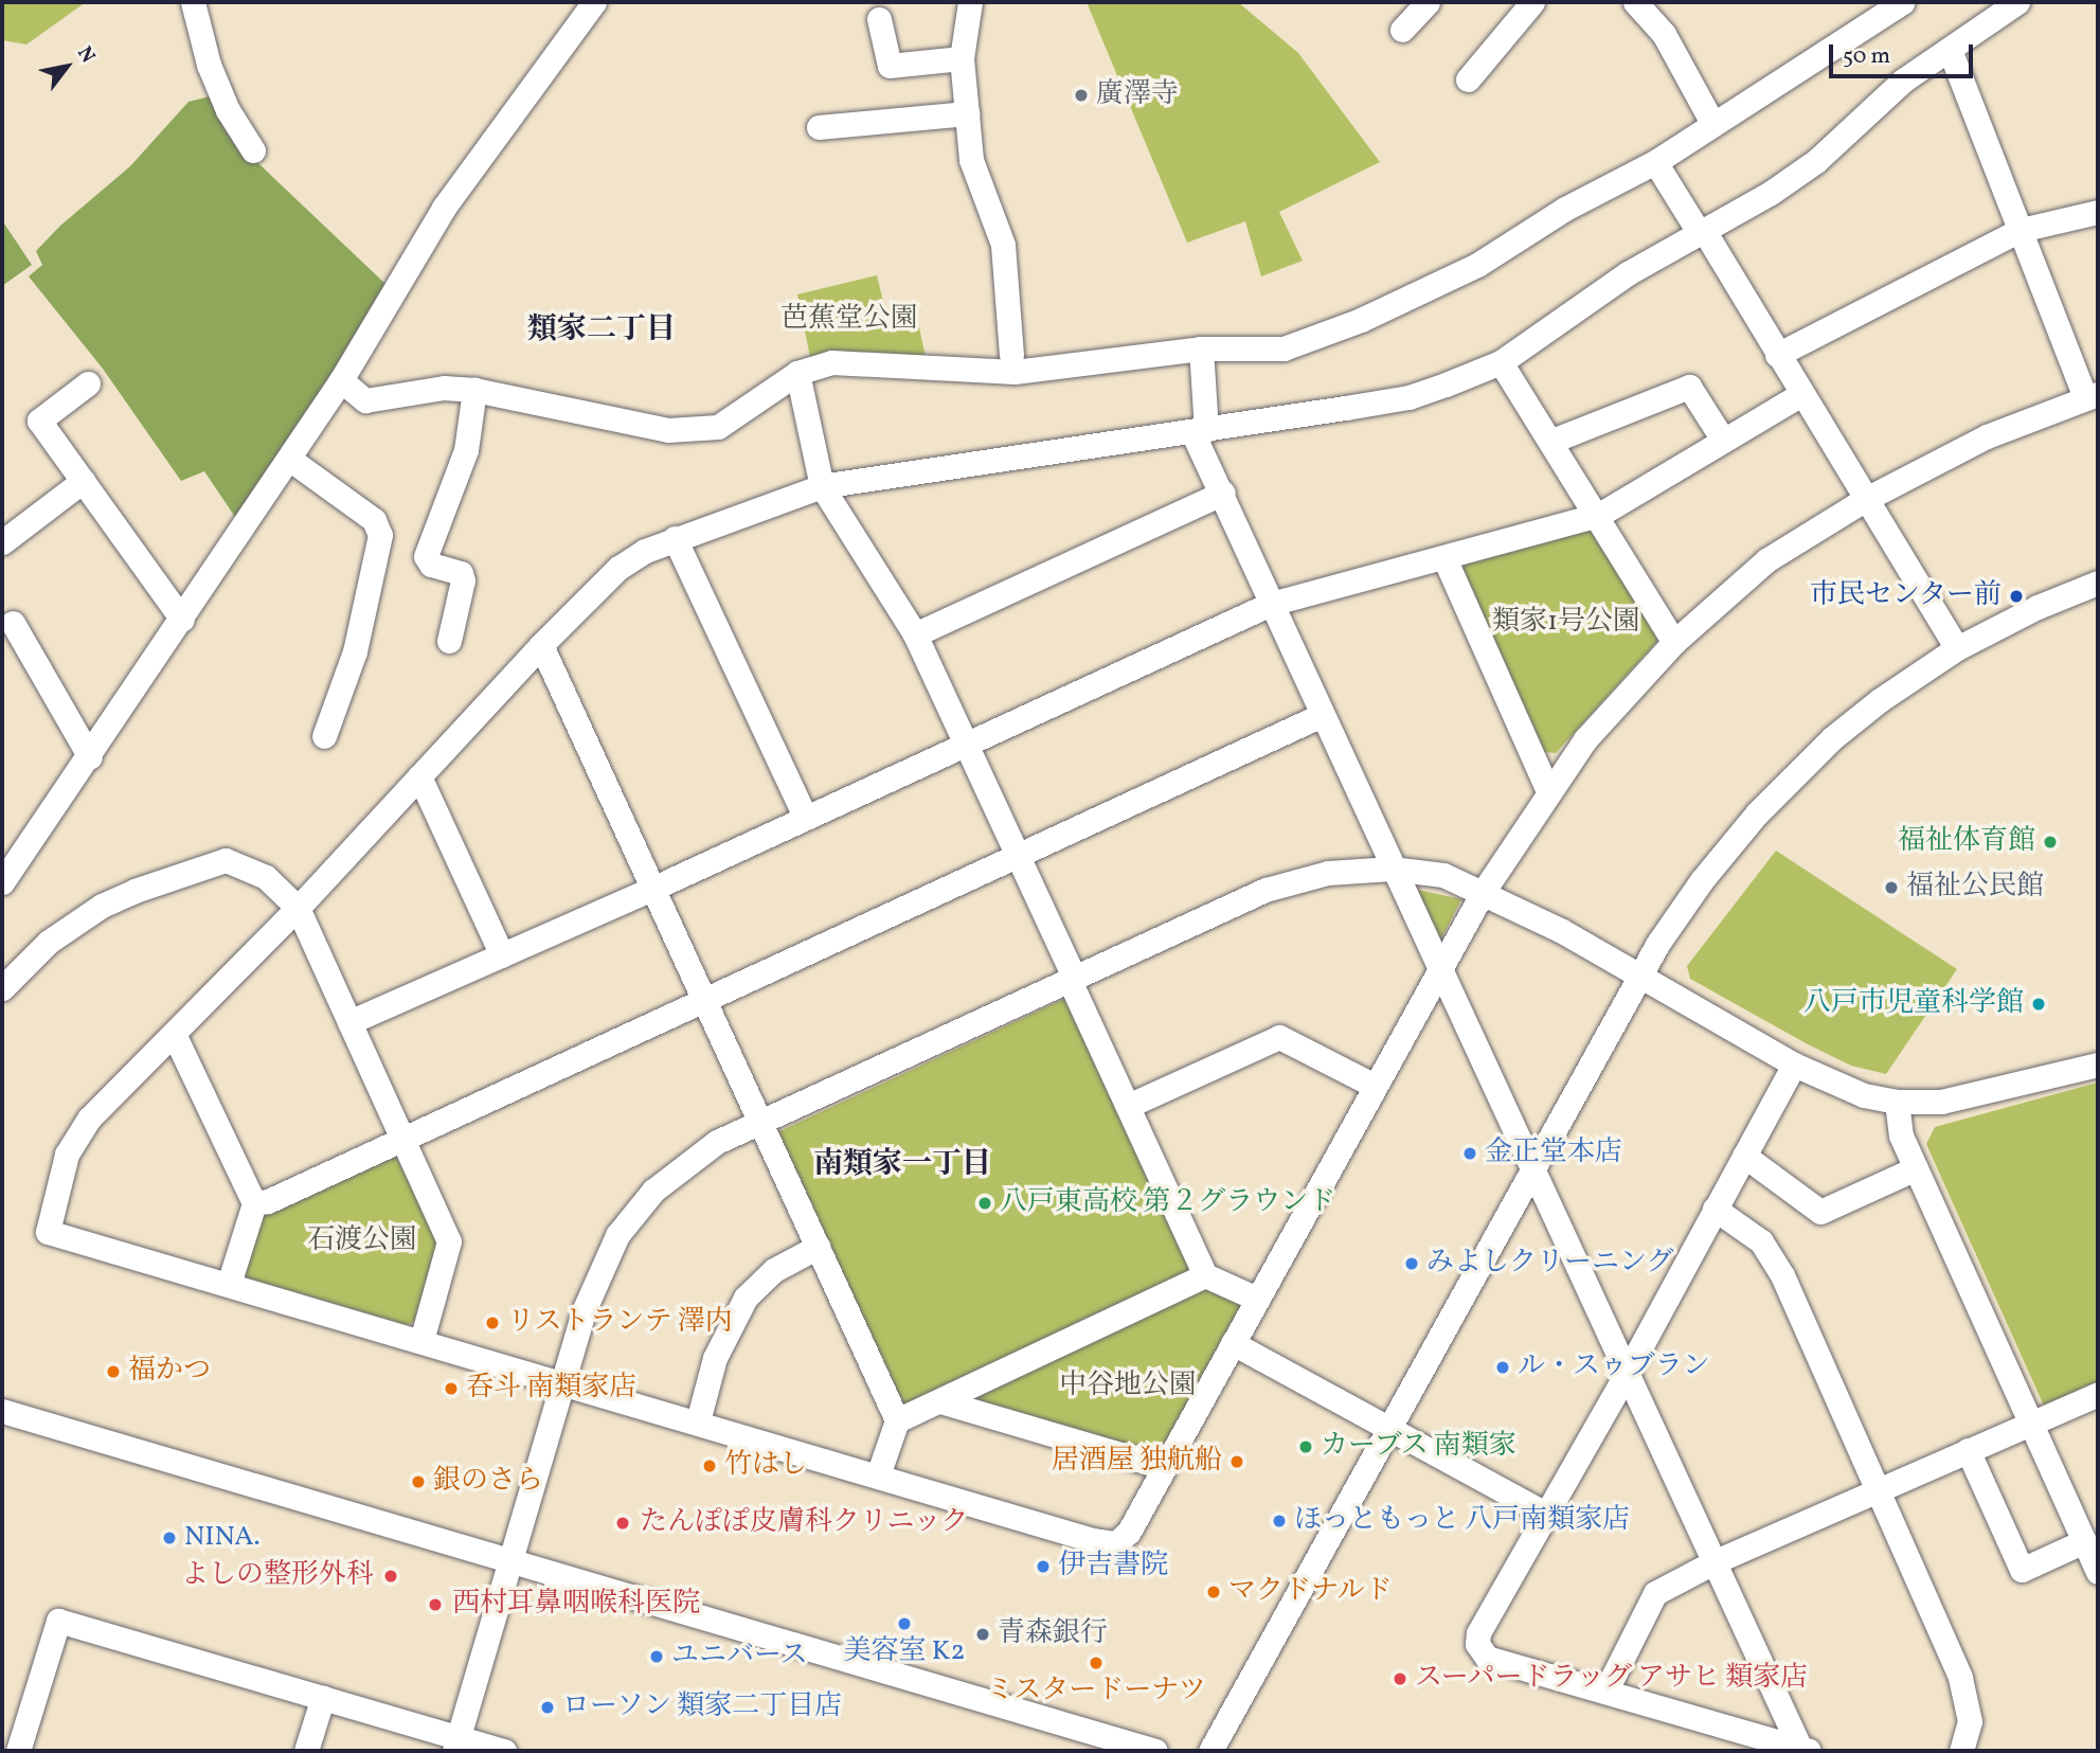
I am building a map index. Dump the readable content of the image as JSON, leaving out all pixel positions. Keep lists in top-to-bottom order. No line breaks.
{"districts":["類家二丁目","南類家一丁目"],"parks":["芭蕉堂公園","類家1号公園","石渡公園","中谷地公園"],"places":["廣澤寺","市民センター前","福祉体育館","福祉公民館","八戸市児童科学館","金正堂本店","八戸東高校 第２グラウンド","みよしクリーニング","リストランテ 澤内","ル・スゥブラン","福かつ","呑斗 南類家店","カーブス 南類家","居酒屋 独航船","竹はし","銀のさら","ほっともっと 八戸南類家店","たんぽぽ皮膚科クリニック","NINA.","伊吉書院","よしの整形外科","マクドナルド","西村耳鼻咽喉科医院","美容室 K2","青森銀行","ユニバース","ミスタードーナツ","スーパードラッグ アサヒ 類家店","ローソン 類家二丁目店"],"scale_bar":"50 m","north":"top right"}
